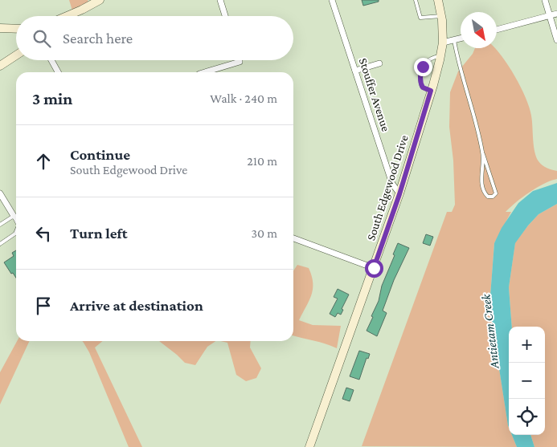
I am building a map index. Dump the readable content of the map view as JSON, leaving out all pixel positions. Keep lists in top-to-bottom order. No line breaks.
{"streets":{"main road":["South Edgewood Drive"],"street":["Stouffer Avenue"]},"crossings":[["Stouffer Avenue","South Edgewood Drive"]],"water":["Antietam Creek"],"north":"bottom right","page":{"search":"Search here","heading":["3 min","Walk · 240 m"],"list":[["Continue","South Edgewood Drive","210 m"],["Turn left","30 m"],"Arrive at destination"],"map_buttons":["+","−"]}}
